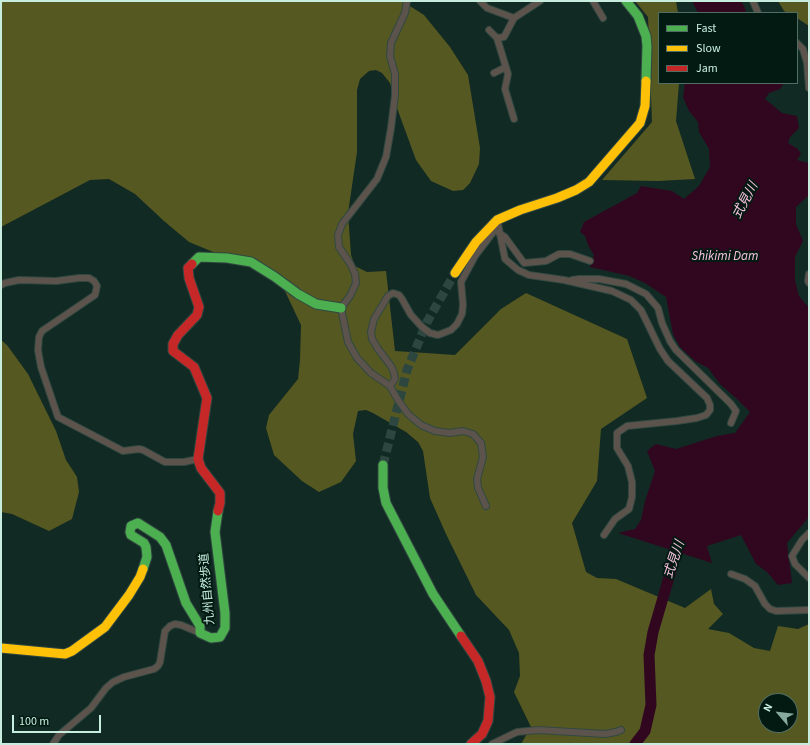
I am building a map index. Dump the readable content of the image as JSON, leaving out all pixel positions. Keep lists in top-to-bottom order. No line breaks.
{"streets":{"street":["九州自然歩道"]},"water":["式見川","Shikimi Dam"],"legend":["Fast","Slow","Jam"],"scale_bar":"100 m","north":"top left"}
